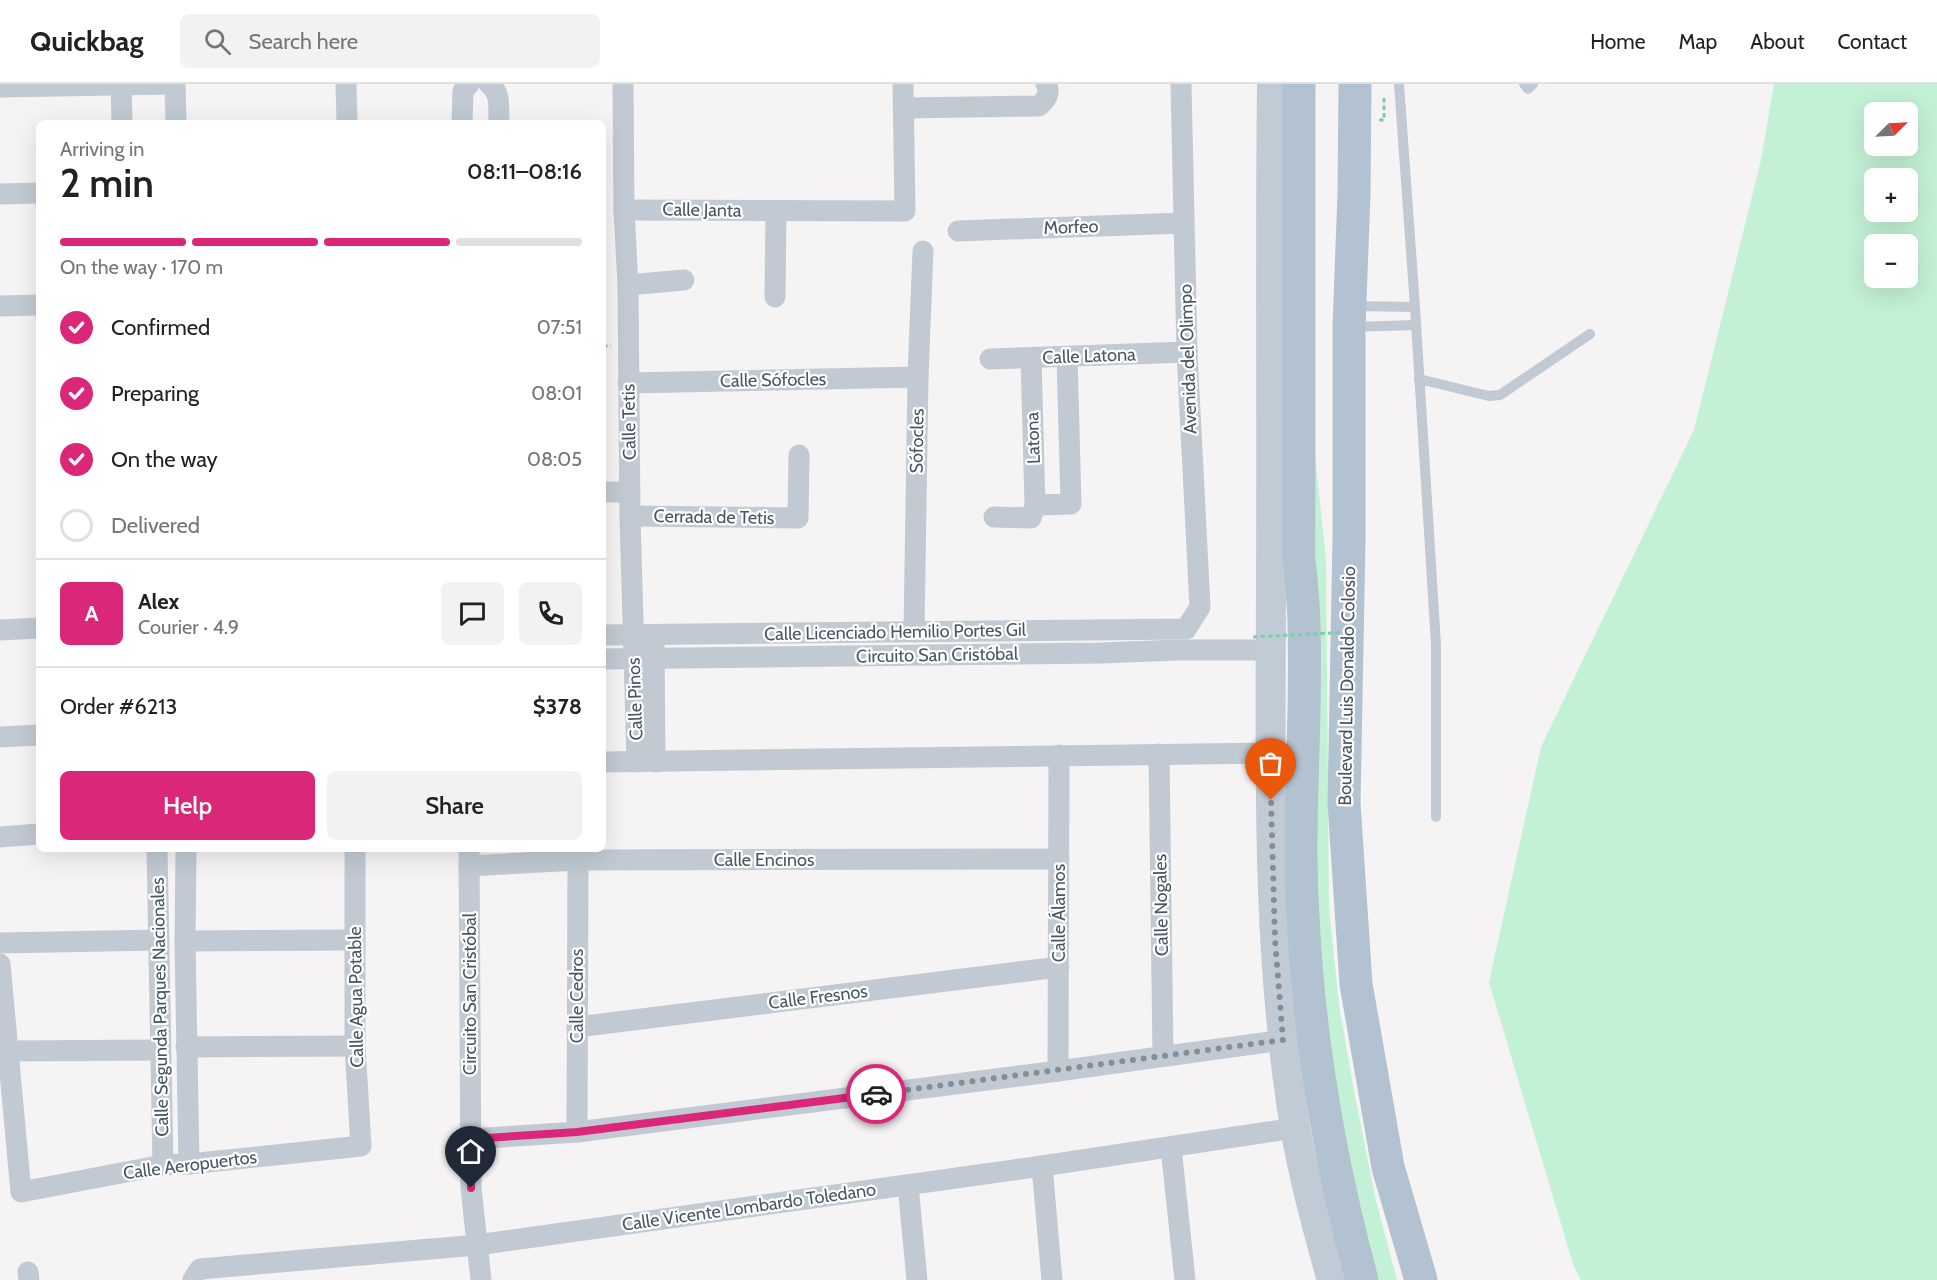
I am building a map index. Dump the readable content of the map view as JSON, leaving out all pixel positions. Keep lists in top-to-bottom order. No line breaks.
{"streets":{"main road":["Boulevard Luis Donaldo Colosio"],"street":["Calle Janta","Morfeo","Calle Latona","Avenida del Olimpo","Calle Sófocles","Calle Tetis","Latona","Sófocles","Cerrada de Tetis","Calle Licenciado Hemilio Portes Gil","Circuito San Cristóbal","Calle Pinos","Calle Encinos","Calle Nogales","Calle Álamos","Calle Cedros","Calle Agua Potable","Calle Fresnos","Calle Segunda Parques Nacionales","Calle Aeropuertos","Calle Vicente Lombardo Toledano"]},"crossings":[["Calle Janta","Calle Tetis"],["Morfeo","Avenida del Olimpo"],["Calle Latona","Avenida del Olimpo"],["Calle Latona","Latona"],["Avenida del Olimpo","Calle Licenciado Hemilio Portes Gil"],["Calle Sófocles","Calle Tetis"],["Calle Sófocles","Sófocles"],["Calle Tetis","Cerrada de Tetis"],["Calle Tetis","Calle Licenciado Hemilio Portes Gil"],["Calle Tetis","Calle Pinos"],["Sófocles","Calle Licenciado Hemilio Portes Gil"],["Calle Licenciado Hemilio Portes Gil","Calle Pinos"],["Circuito San Cristóbal","Calle Pinos"],["Circuito San Cristóbal","Calle Encinos"],["Circuito San Cristóbal","Calle Vicente Lombardo Toledano"],["Calle Encinos","Calle Álamos"],["Calle Encinos","Calle Cedros"],["Calle Álamos","Calle Fresnos"],["Calle Cedros","Calle Fresnos"],["Calle Agua Potable","Calle Aeropuertos"],["Calle Segunda Parques Nacionales","Calle Aeropuertos"]],"north":"top right","page":{"header":"Quickbag","search":"Search here","nav":["Home","Map","About","Contact"],"map_buttons":["+","−"],"heading":["2 min","Arriving in","08:11–08:16"],"panel":["Alex","Courier · 4.9","Order #6213","$378"],"bar":"On the way · 170 m","list":[["Confirmed","07:51"],["Preparing","08:01"],["On the way","08:05"],"Delivered"],"round":"A","buttons":["Help","Share"]}}
